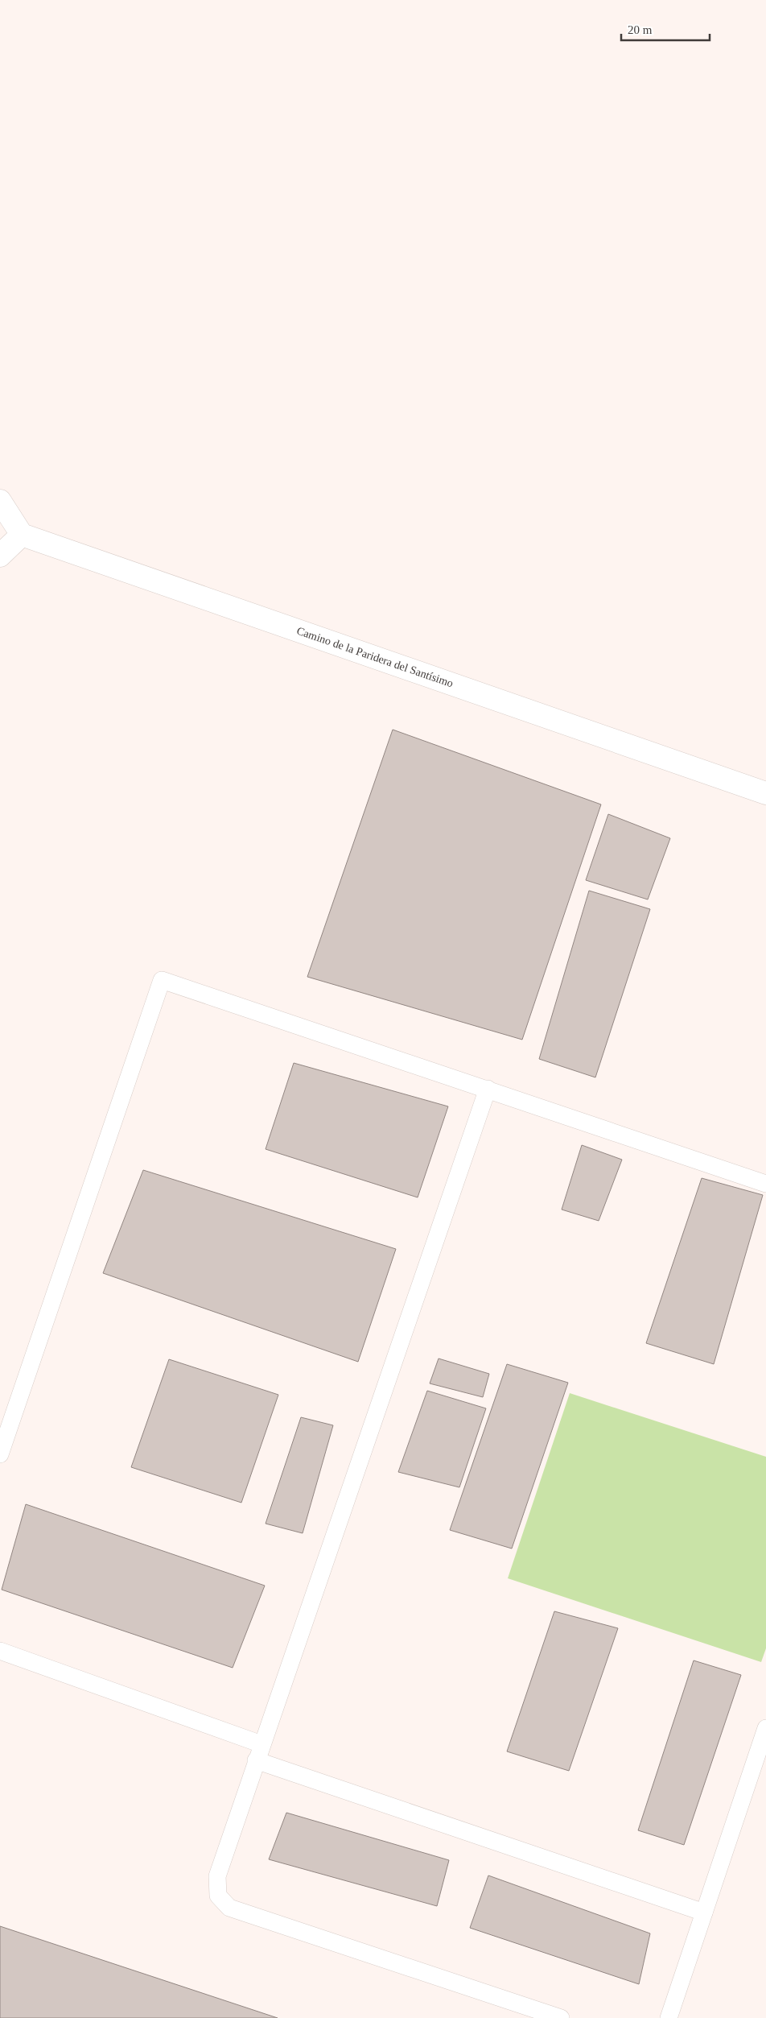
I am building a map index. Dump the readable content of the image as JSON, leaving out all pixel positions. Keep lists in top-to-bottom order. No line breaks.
{"streets":{"street":["Camino de la Paridera del Santísimo"]},"scale_bar":"20 m"}
